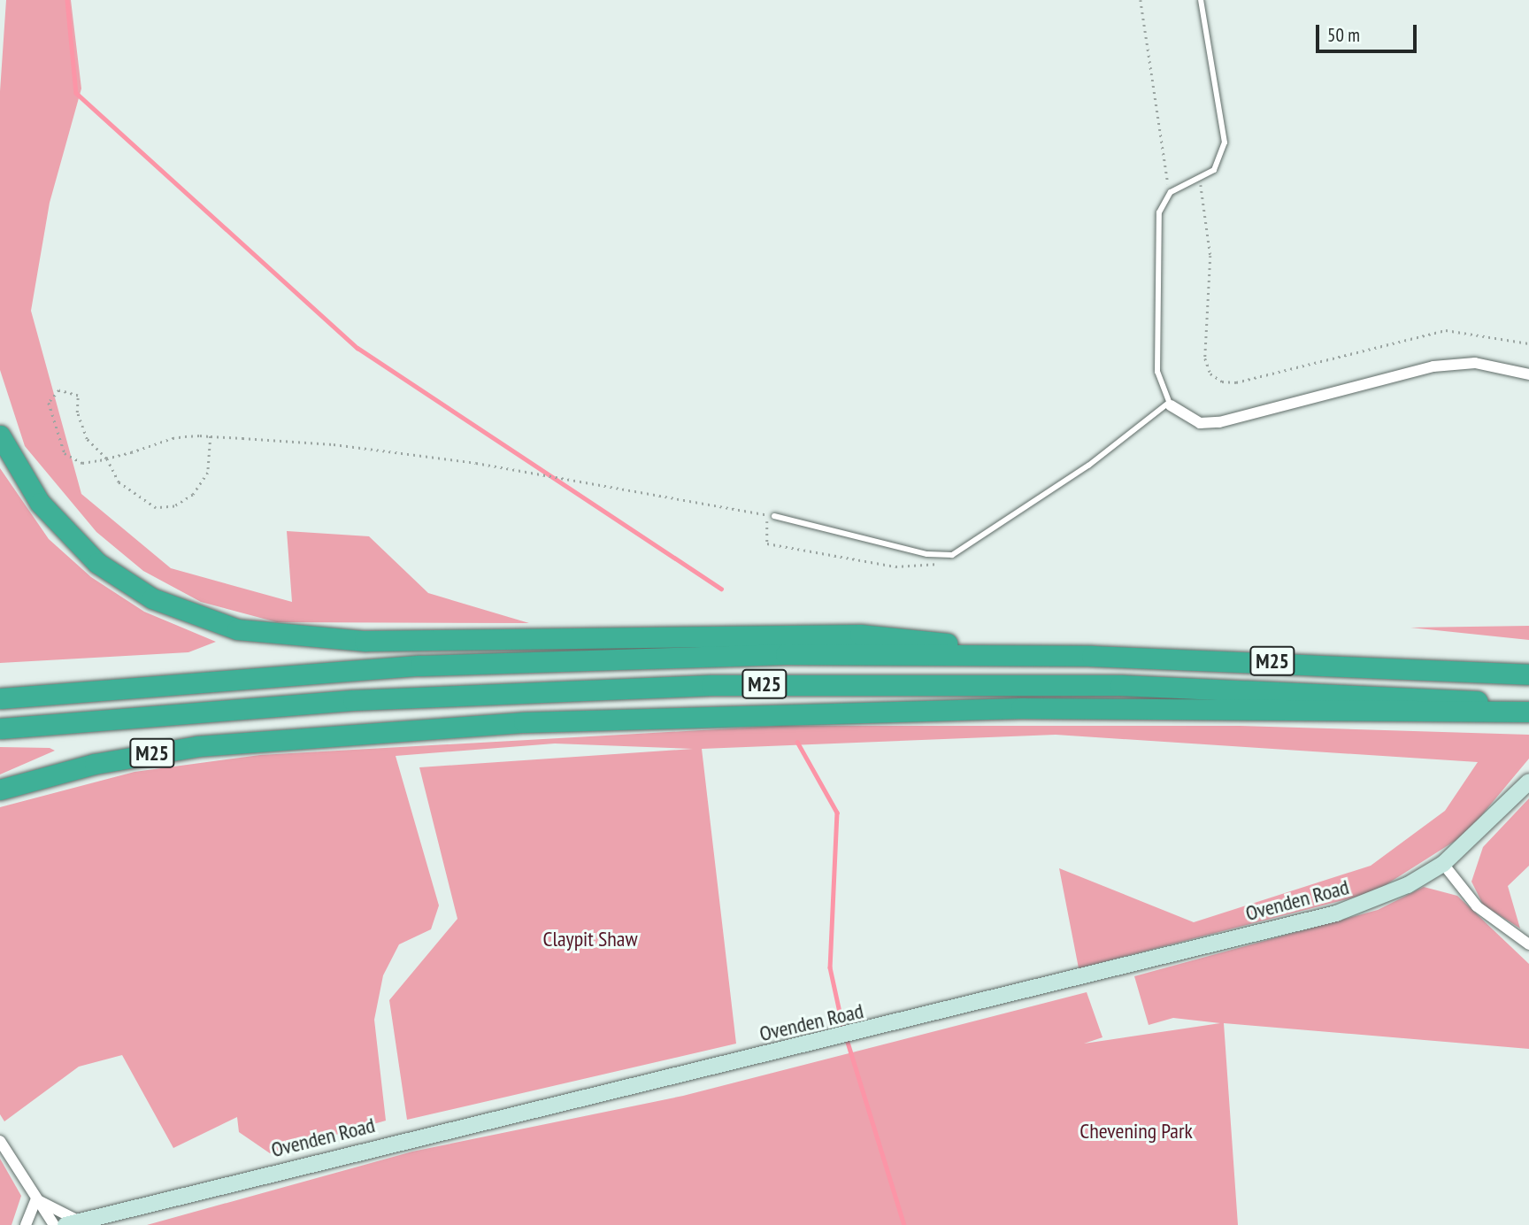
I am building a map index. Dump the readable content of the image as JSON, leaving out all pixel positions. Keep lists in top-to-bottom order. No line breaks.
{"streets":{"highway":["M25"],"main road":["Ovenden Road"]},"parks":["Claypit Shaw","Chevening Park"],"scale_bar":"50 m"}
